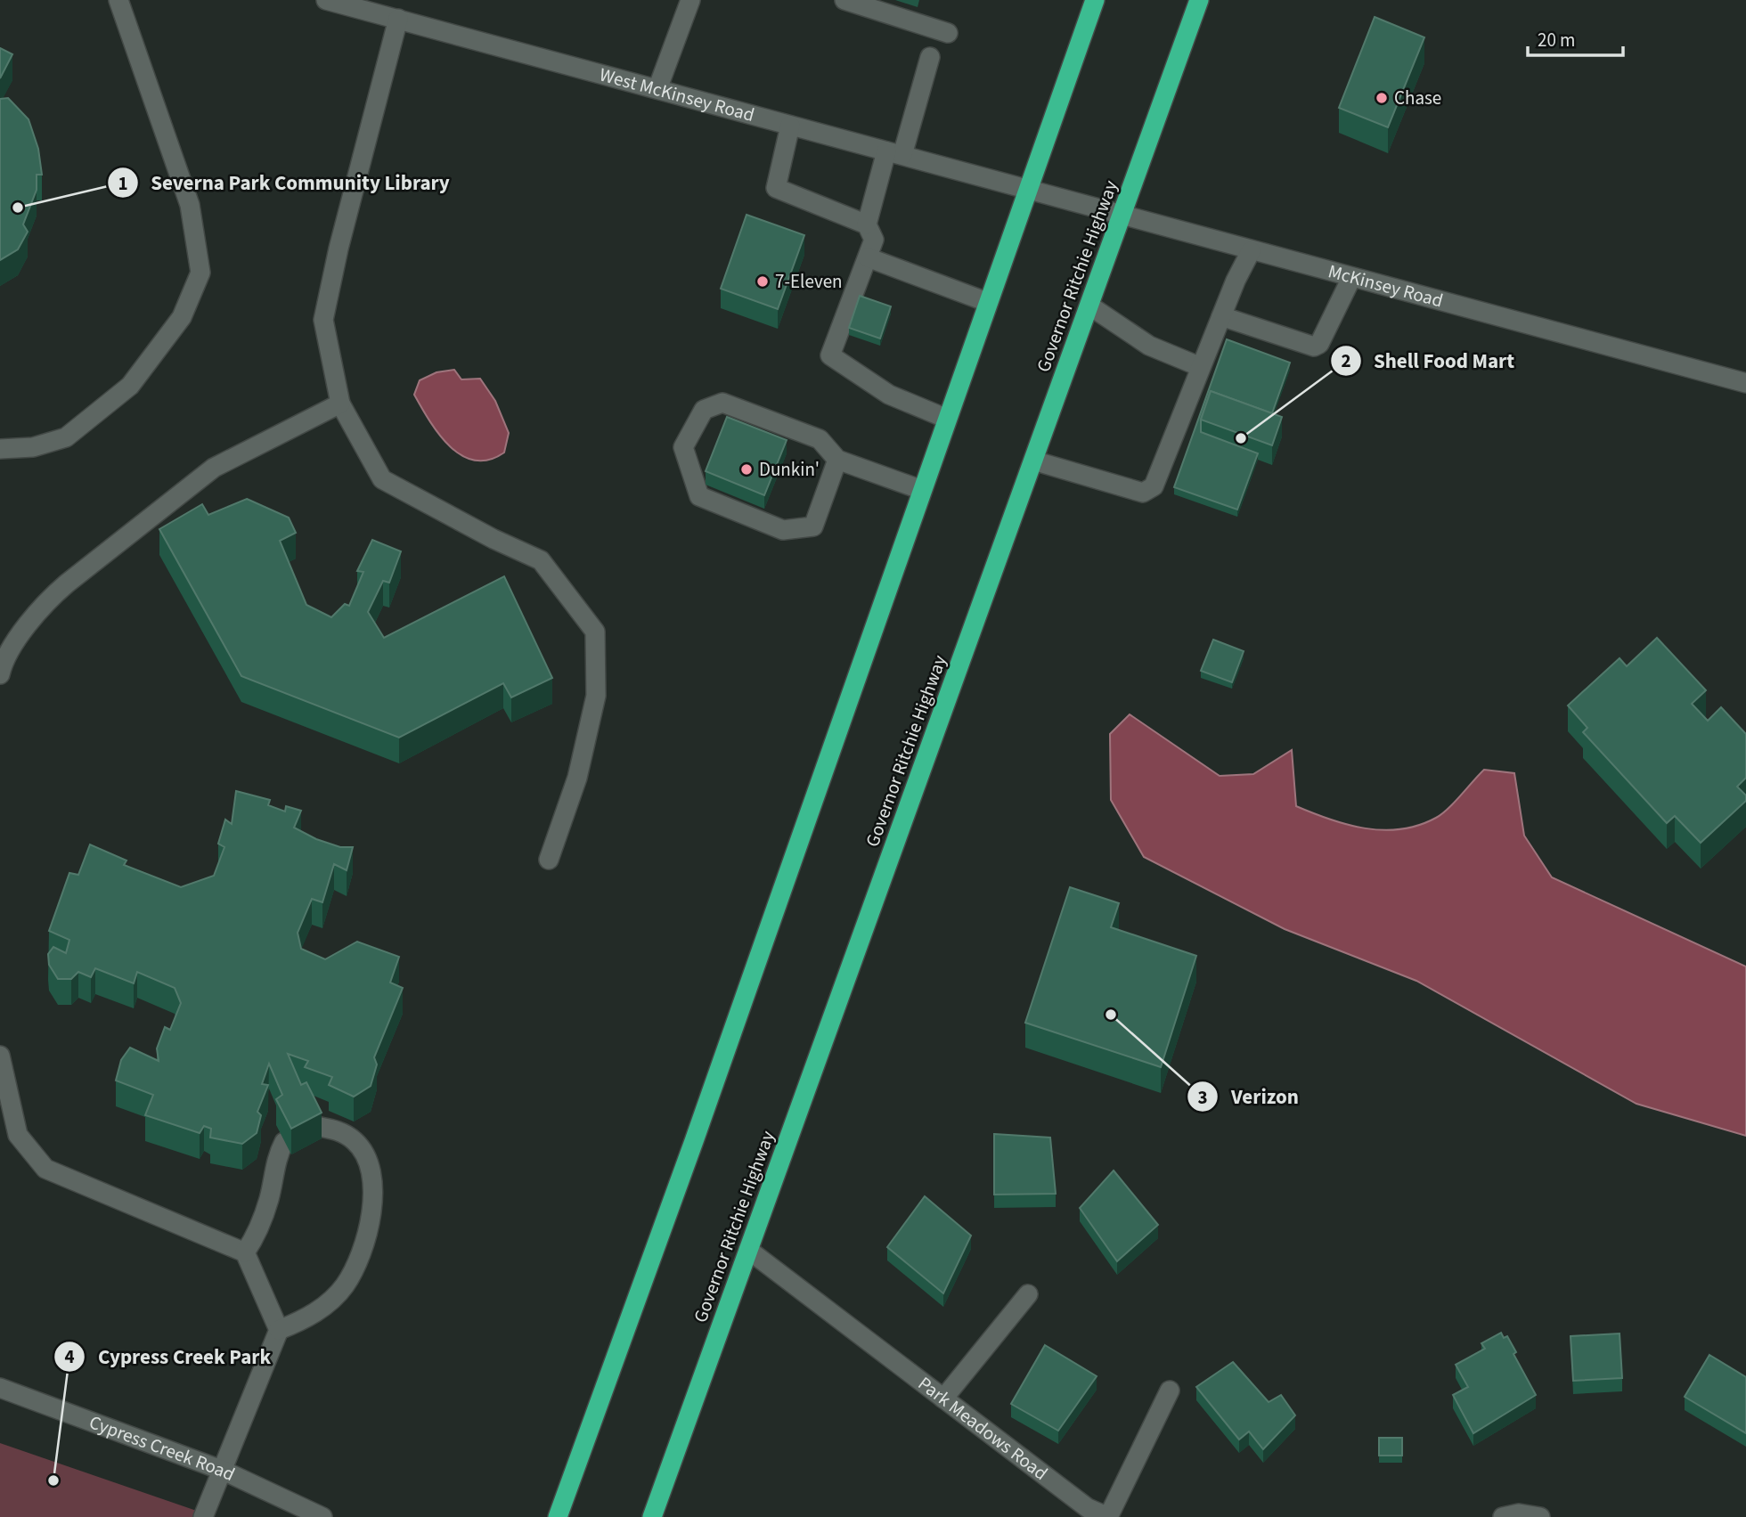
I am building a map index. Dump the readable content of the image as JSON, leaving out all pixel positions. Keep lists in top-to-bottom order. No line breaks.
{"streets":{"highway":["Governor Ritchie Highway"],"street":["West McKinsey Road","McKinsey Road","Park Meadows Road","Cypress Creek Road"]},"crossings":[["West McKinsey Road","McKinsey Road"],["Governor Ritchie Highway","McKinsey Road"],["Governor Ritchie Highway","Park Meadows Road"]],"places":["Chase","Severna Park Community Library","7-Eleven","Shell Food Mart","Dunkin'","Verizon","Cypress Creek Park"],"scale_bar":"20 m"}
